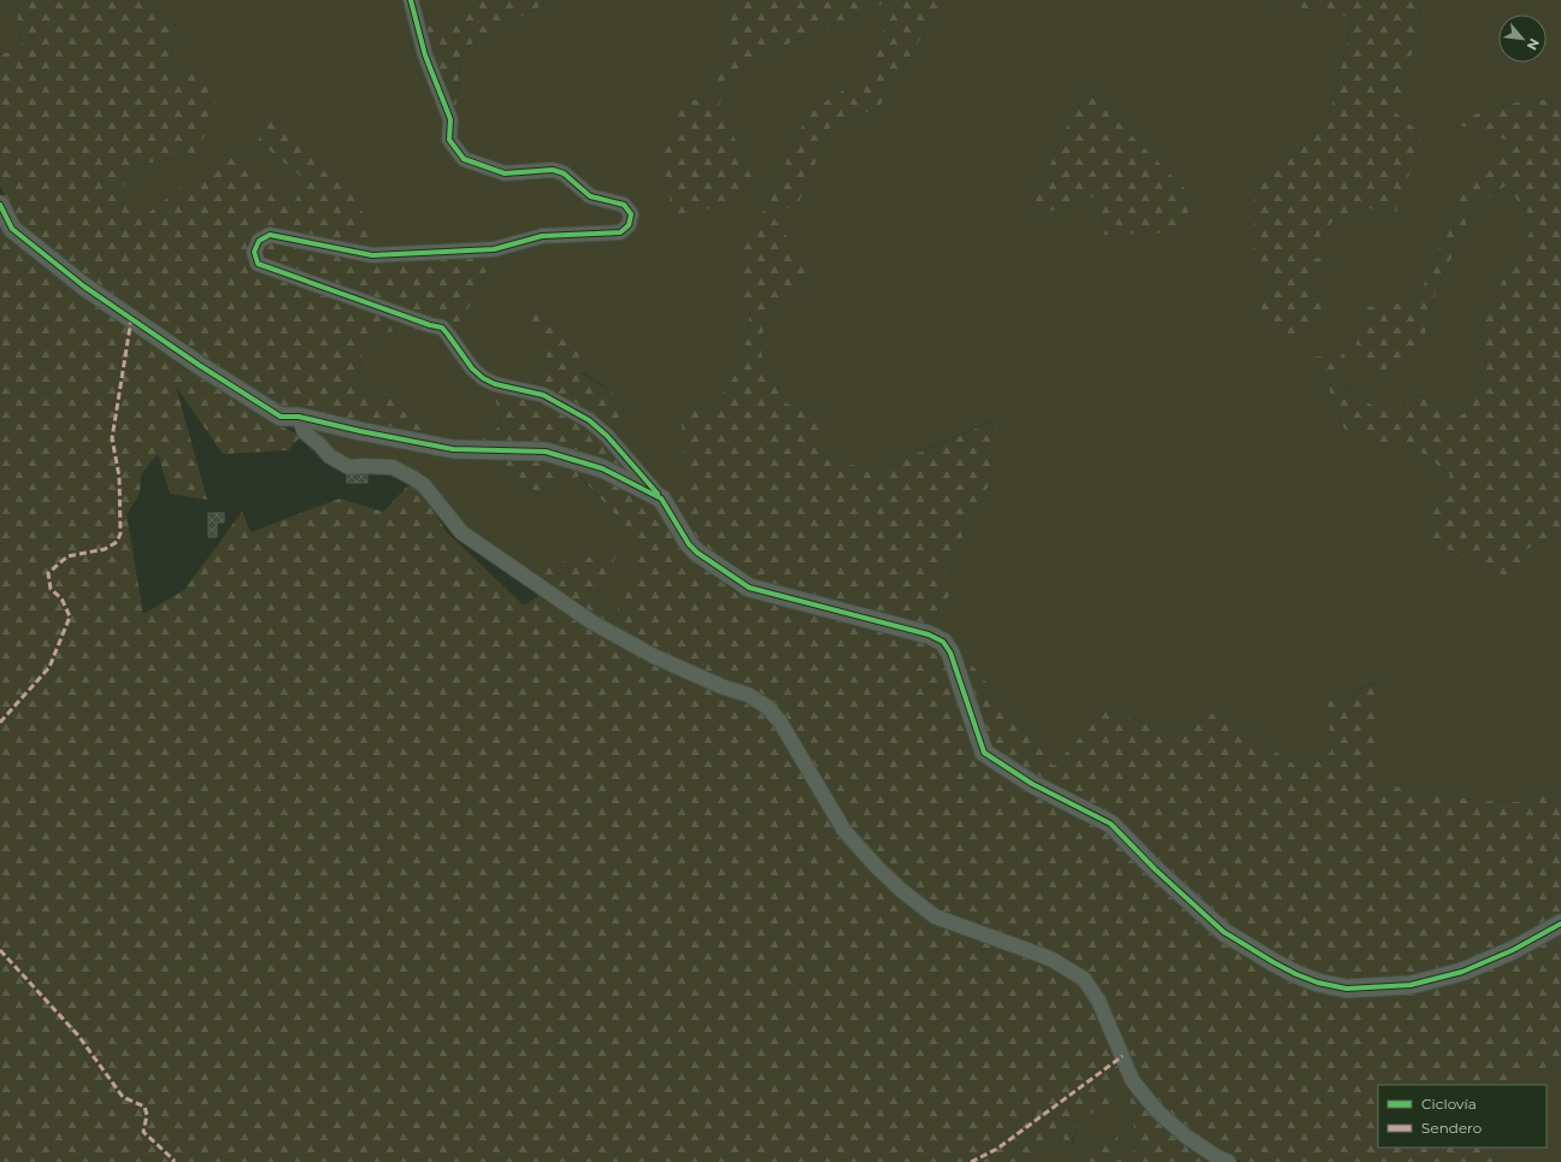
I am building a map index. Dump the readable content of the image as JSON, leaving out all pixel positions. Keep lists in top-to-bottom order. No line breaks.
{"legend":["Ciclovía","Sendero"],"north":"bottom right"}
